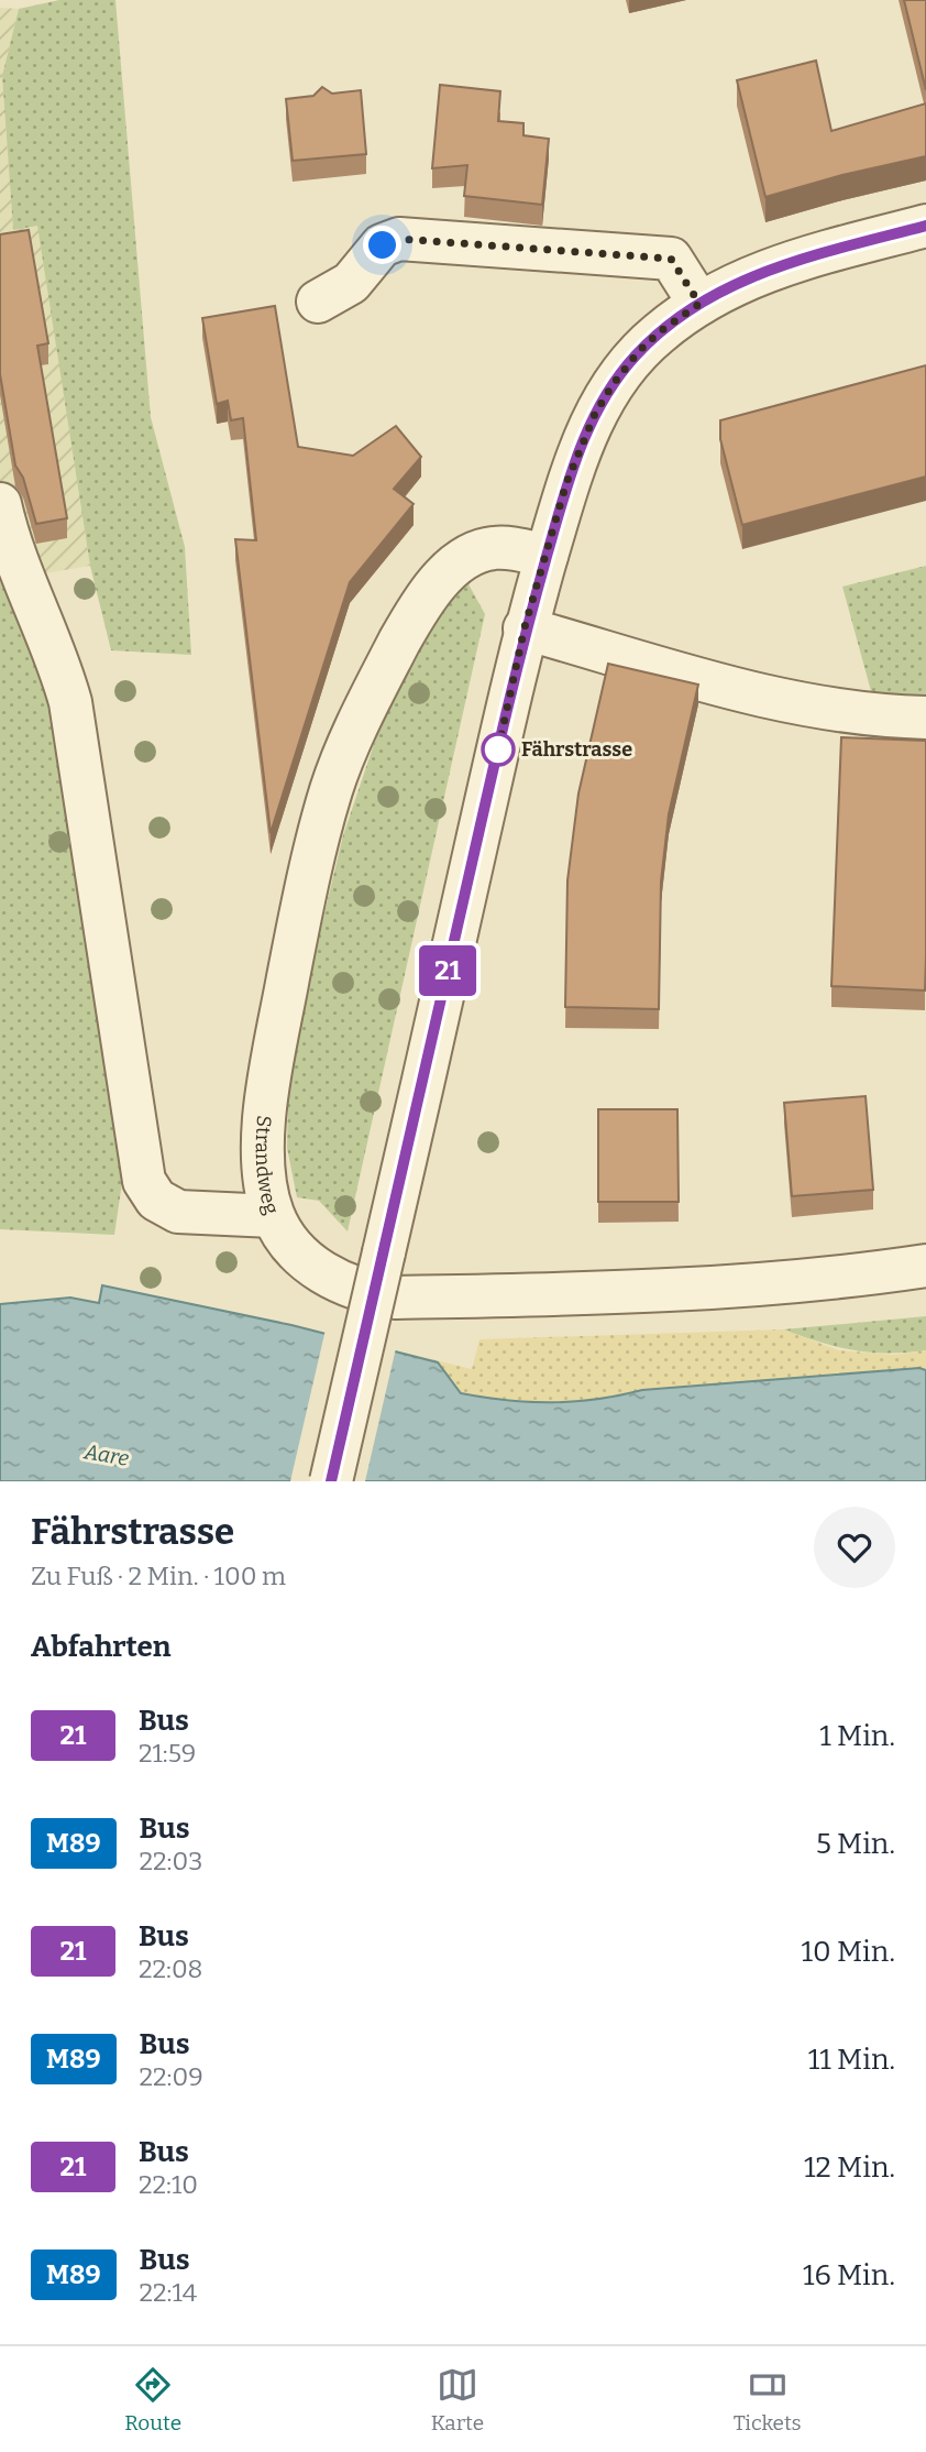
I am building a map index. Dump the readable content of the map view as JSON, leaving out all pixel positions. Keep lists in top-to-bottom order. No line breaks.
{"streets":{"street":["Strandweg"]},"water":["Aare"],"places":["Fährstrasse"],"lines":["bus line 21"],"page":{"on_map":"21","heading":[["Fährstrasse","Zu Fuß · 2 Min. · 100 m"],"Abfahrten"],"list":[{"mark":"21","name":"Bus","note":"21:59","value":"1 Min."},{"mark":"M89","name":"Bus","note":"22:03","value":"5 Min."},{"mark":"21","name":"Bus","note":"22:08","value":"10 Min."},{"mark":"M89","name":"Bus","note":"22:09","value":"11 Min."},{"mark":"21","name":"Bus","note":"22:10","value":"12 Min."},{"mark":"M89","name":"Bus","note":"22:14","value":"16 Min."}],"tabs":["Route","Karte","Tickets"]}}
